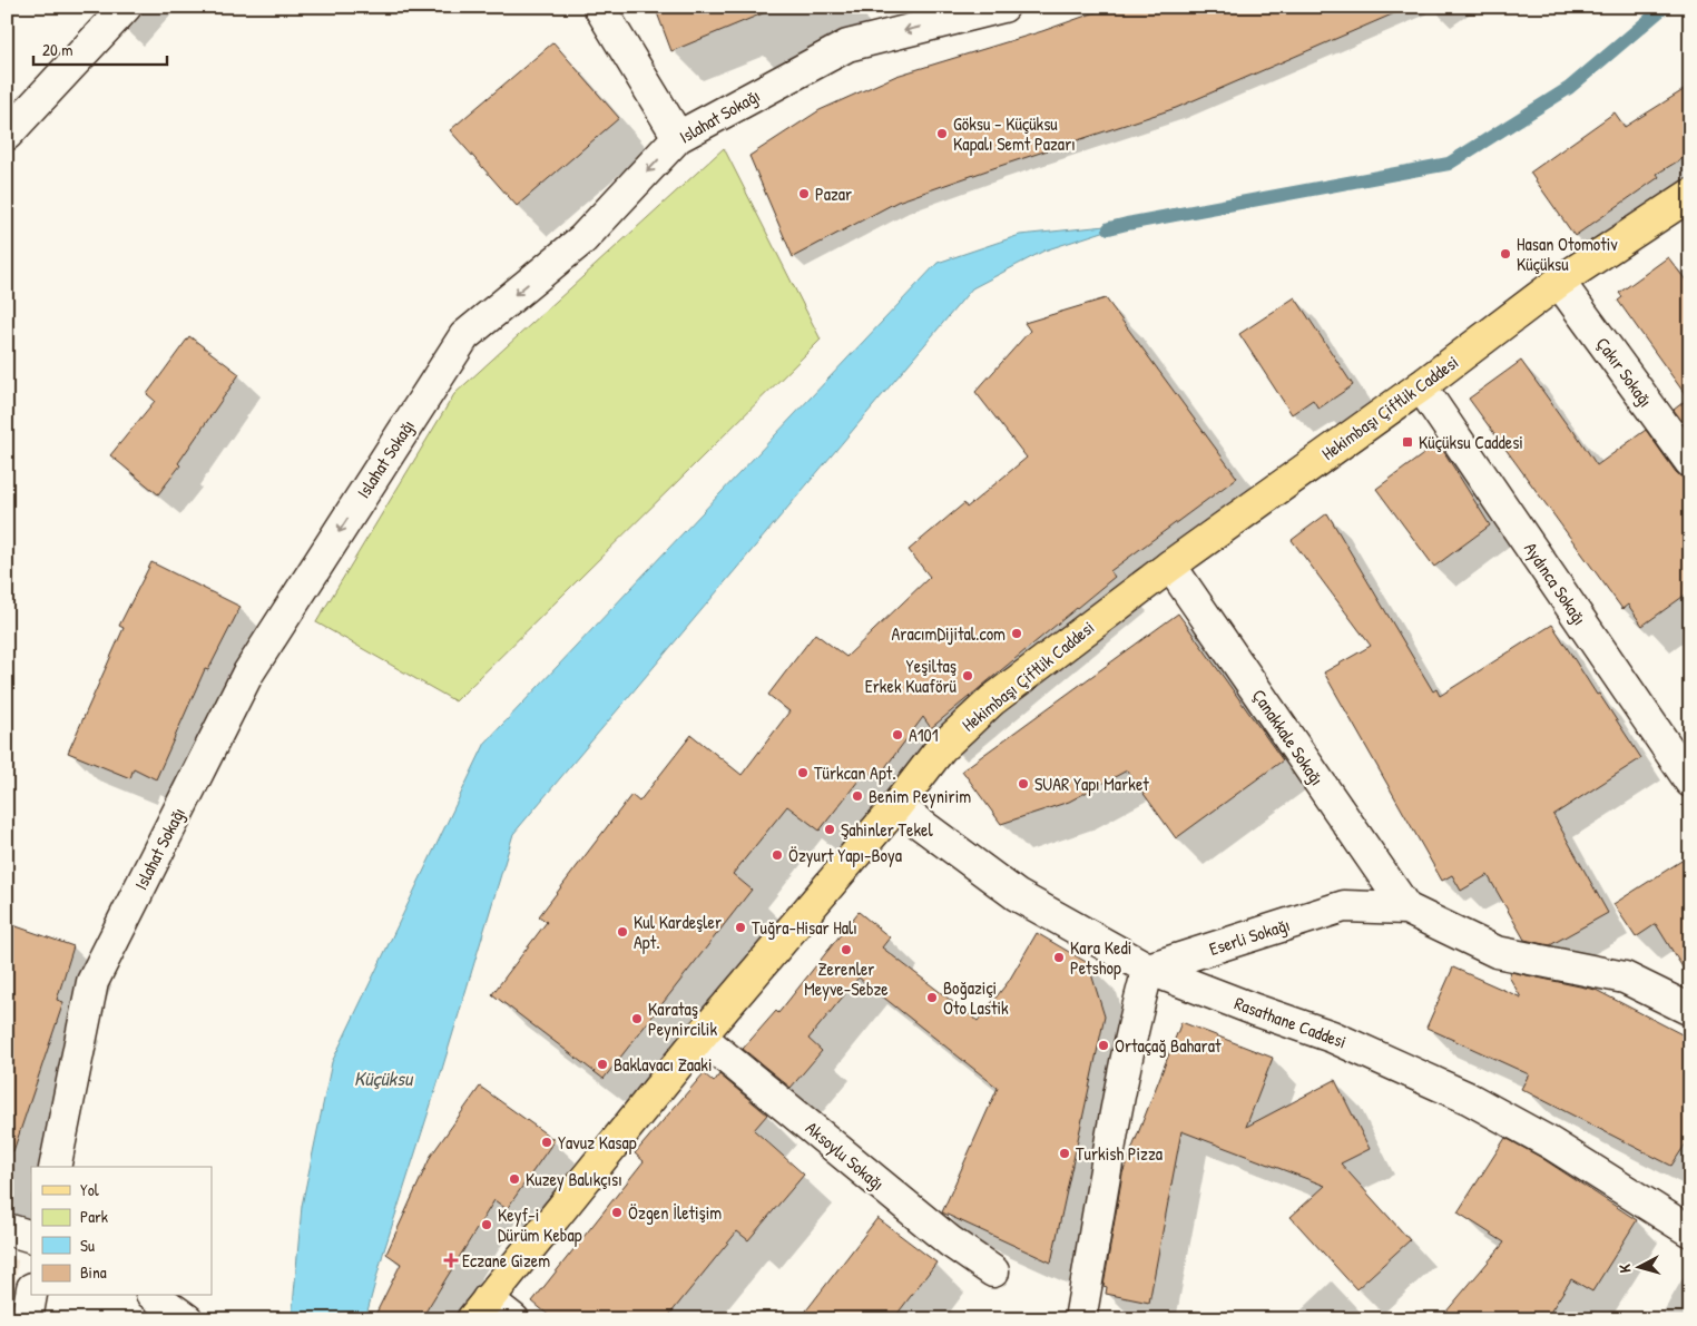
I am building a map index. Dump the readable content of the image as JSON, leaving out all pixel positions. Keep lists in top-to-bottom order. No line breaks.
{"streets":{"main road":["Hekimbaşı Çiftlik Caddesi"],"street":["Islahat Sokağı","Çakır Sokağı","Aydınca Sokağı","Çanakkale Sokağı","Eserli Sokağı","Rasathane Caddesi","Aksoylu Sokağı"]},"crossings":[["Çakır Sokağı","Hekimbaşı Çiftlik Caddesi"],["Hekimbaşı Çiftlik Caddesi","Aydınca Sokağı"],["Hekimbaşı Çiftlik Caddesi","Çanakkale Sokağı"],["Hekimbaşı Çiftlik Caddesi","Rasathane Caddesi"],["Hekimbaşı Çiftlik Caddesi","Aksoylu Sokağı"],["Çanakkale Sokağı","Eserli Sokağı"],["Eserli Sokağı","Rasathane Caddesi"]],"one_way":["Islahat Sokağı"],"water":["Küçüksu"],"places":{"other":["Göksu - Küçüksu Kapalı Semt Pazarı","Pazar","Hasan Otomotiv Küçüksu","AracımDijital.com","Yeşiltaş Erkek Kuaförü","A101","Türkcan Apt.","SUAR Yapı Market","Benim Peynirim","Şahinler Tekel","Özyurt Yapı-Boya","Tuğra-Hisar Halı","Kul Kardeşler Apt.","Zerenler Meyve-Sebze","Kara Kedi Petshop","Boğaziçi Oto Lastik","Karataş Peynircilik","Ortaçağ Baharat","Baklavacı Zaaki","Yavuz Kasap","Turkish Pizza","Kuzey Balıkçısı","Özgen İletişim","Keyf-i Dürüm Kebap"],"transit":["Küçüksu Caddesi"],"health":["Eczane Gizem"]},"legend":["Yol","Park","Su","Bina"],"scale_bar":"20 m","north":"left"}
